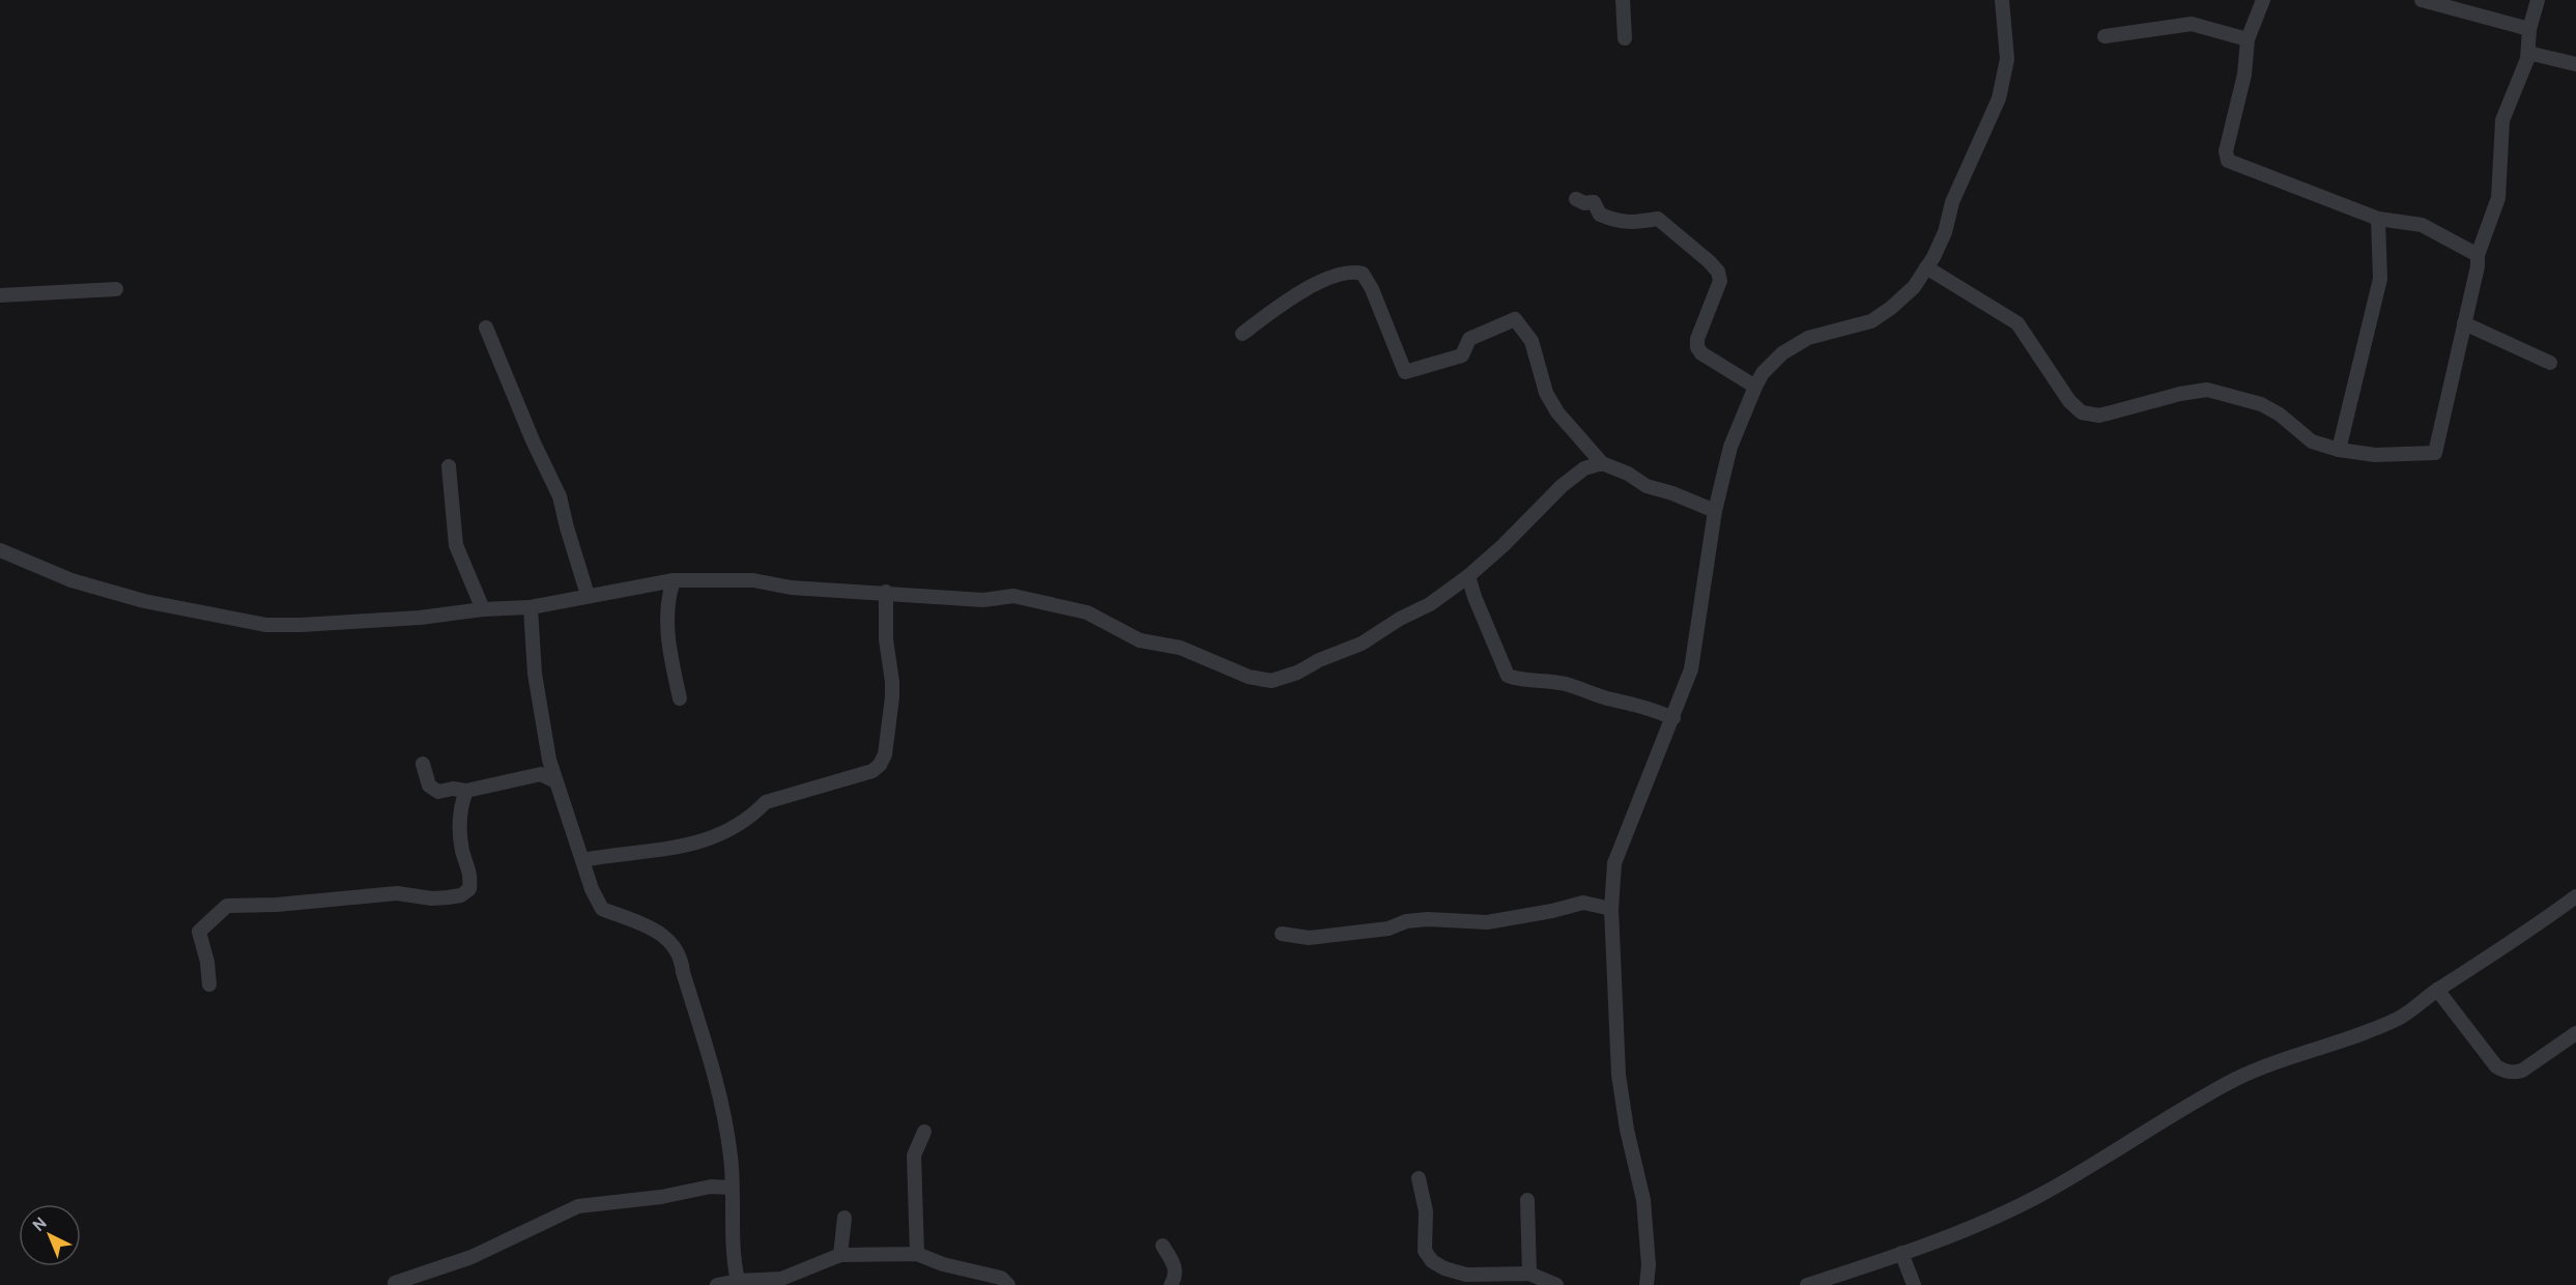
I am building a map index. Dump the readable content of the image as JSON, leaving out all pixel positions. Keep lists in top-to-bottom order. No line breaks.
{"north":"top left"}
